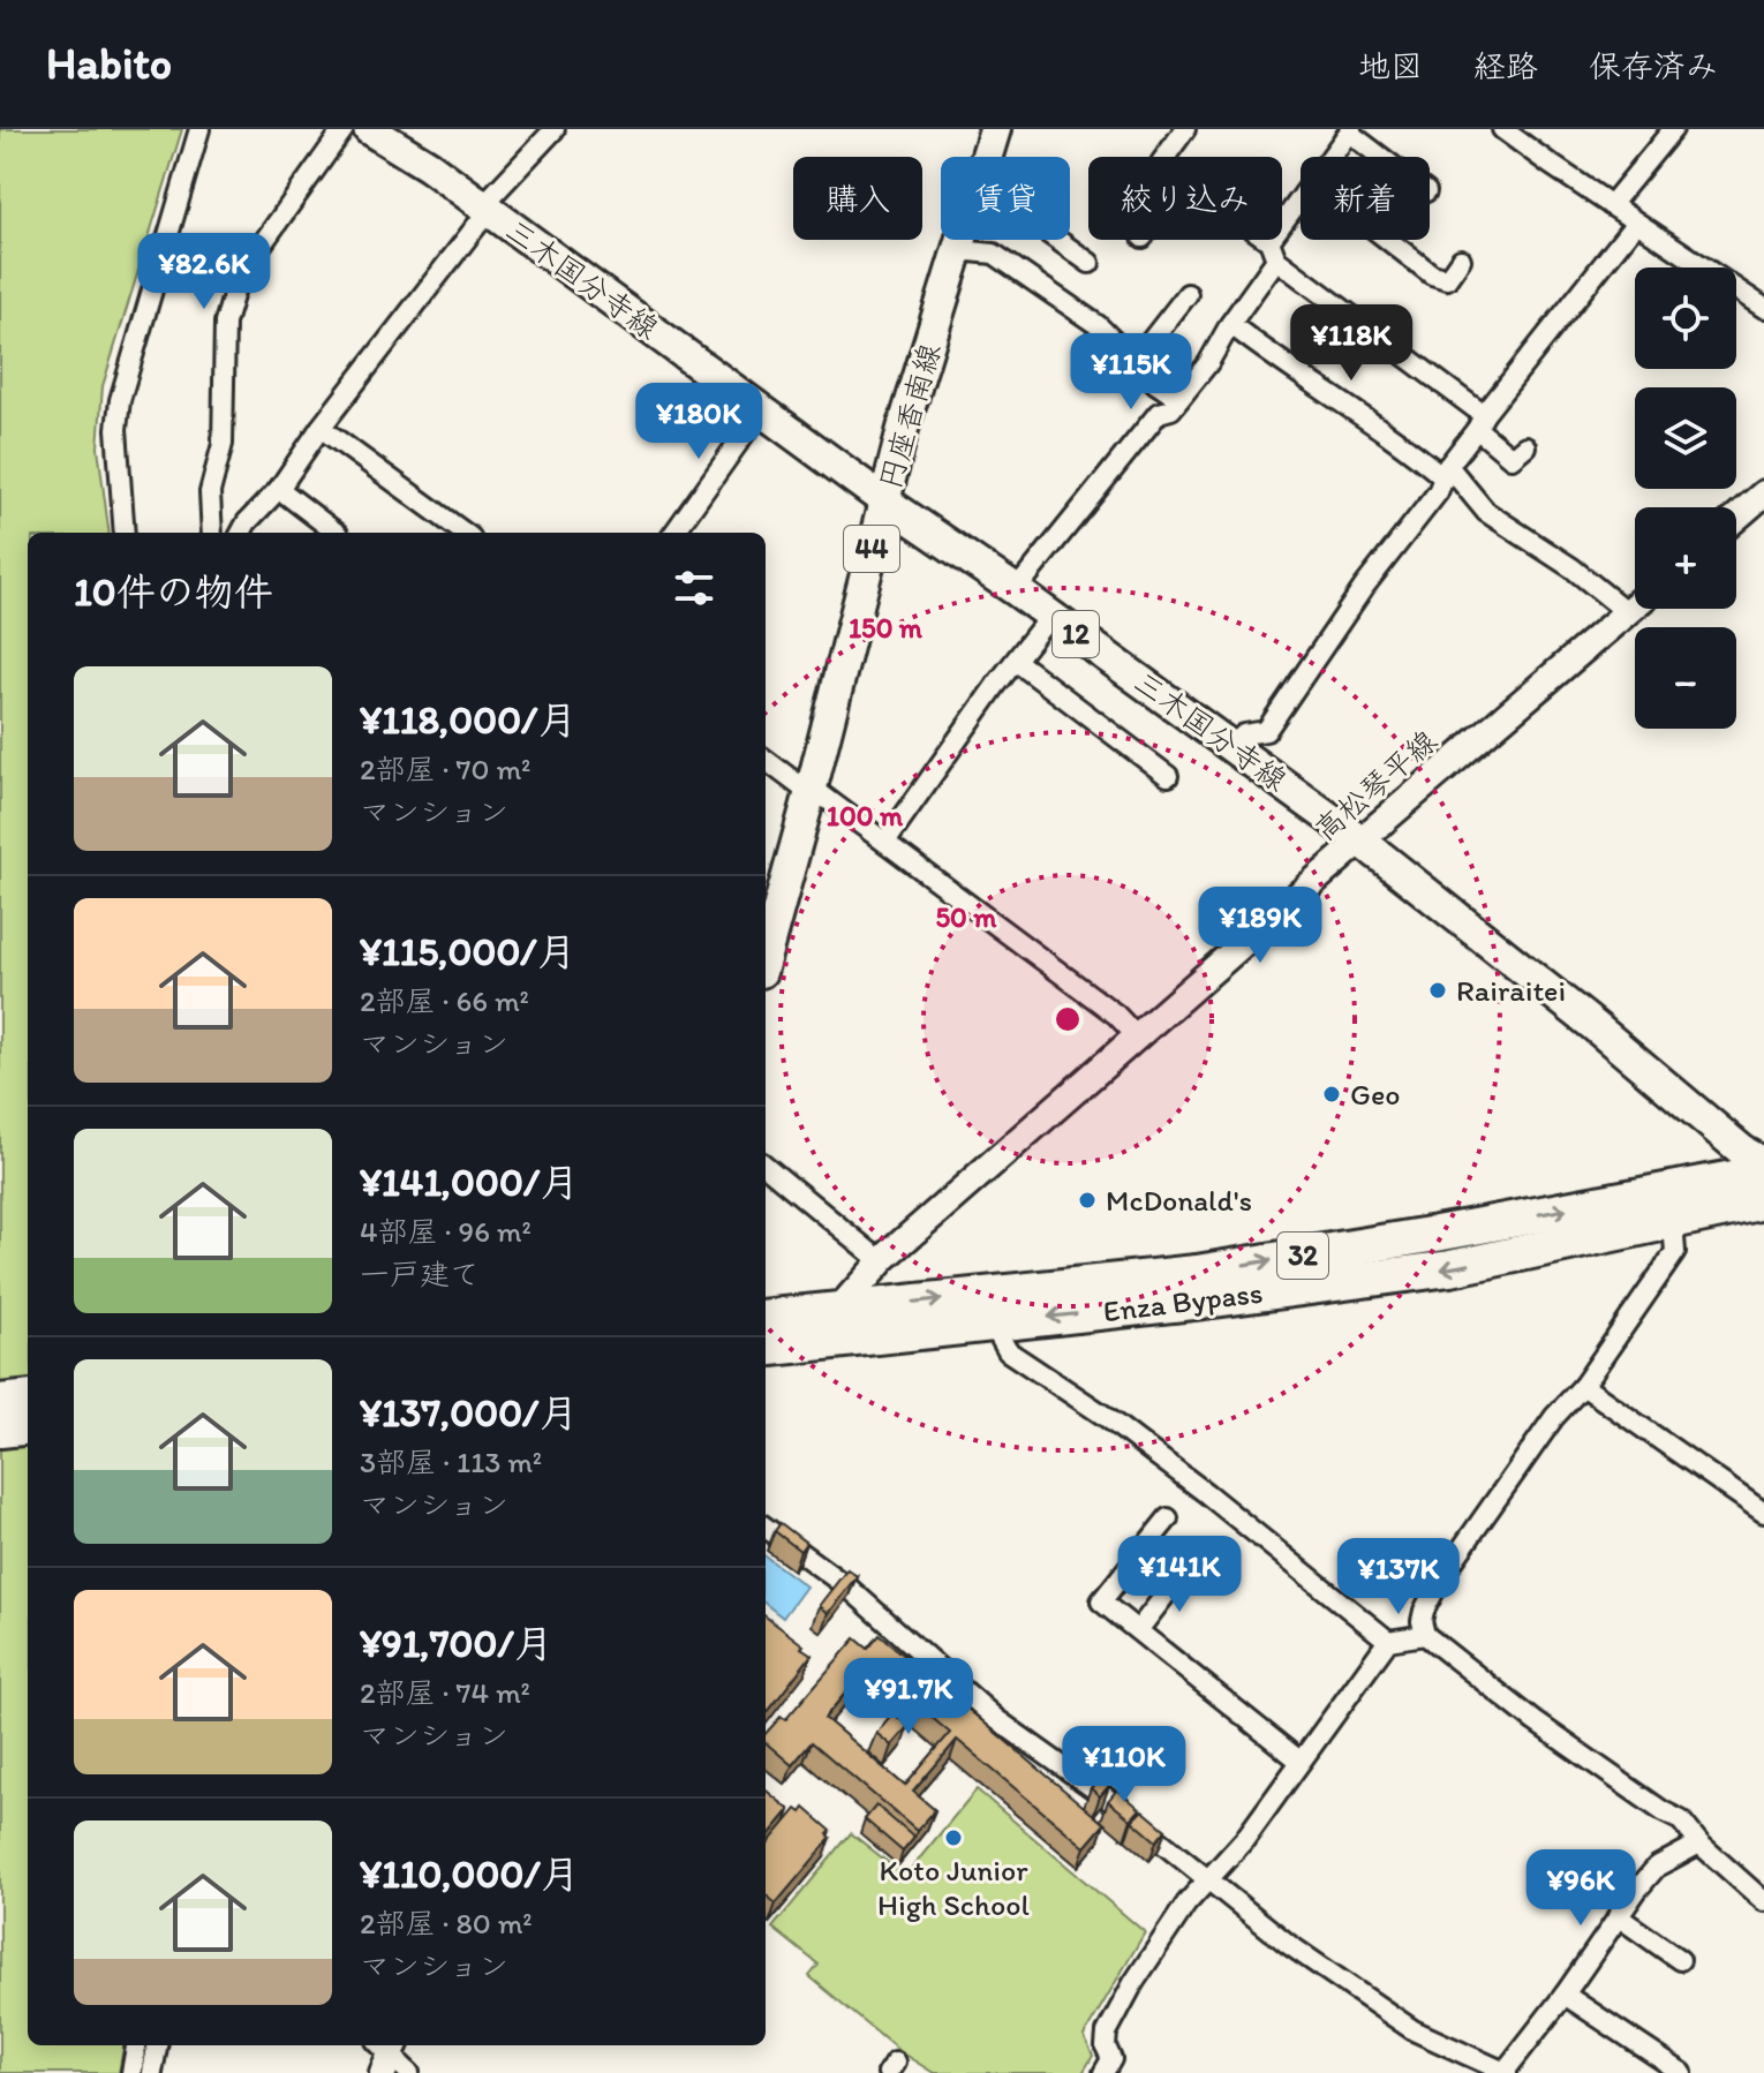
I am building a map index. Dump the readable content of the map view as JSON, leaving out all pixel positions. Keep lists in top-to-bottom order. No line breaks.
{"streets":{"highway":["32","Enza Bypass"],"main road":["三木国分寺線","円座香南線","44","12","高松琴平線"]},"crossings":[["三木国分寺線","円座香南線"],["三木国分寺線","高松琴平線"],["高松琴平線","Enza Bypass"]],"places":["Rairaitei","Geo","McDonald's","Koto Junior High School"],"page":{"header":"Habito","nav":["地図","経路","保存済み"],"chip":["購入","賃貸","絞り込み","新着"],"price":["¥82.6K","¥118K","¥115K","¥180K","¥189K","¥141K","¥137K","¥91.7K","¥110K","¥96K"],"map_buttons":["+","−"],"heading":"10件の物件","list":[{"name":"¥118,000/月","note":"2部屋 · 70 m² · マンション"},{"name":"¥115,000/月","note":"2部屋 · 66 m² · マンション"},{"name":"¥141,000/月","note":"4部屋 · 96 m² · 一戸建て"},{"name":"¥137,000/月","note":"3部屋 · 113 m² · マンション"},{"name":"¥91,700/月","note":"2部屋 · 74 m² · マンション"},{"name":"¥110,000/月","note":"2部屋 · 80 m² · マンション"}]},"rings":["150 m","100 m","50 m"]}
